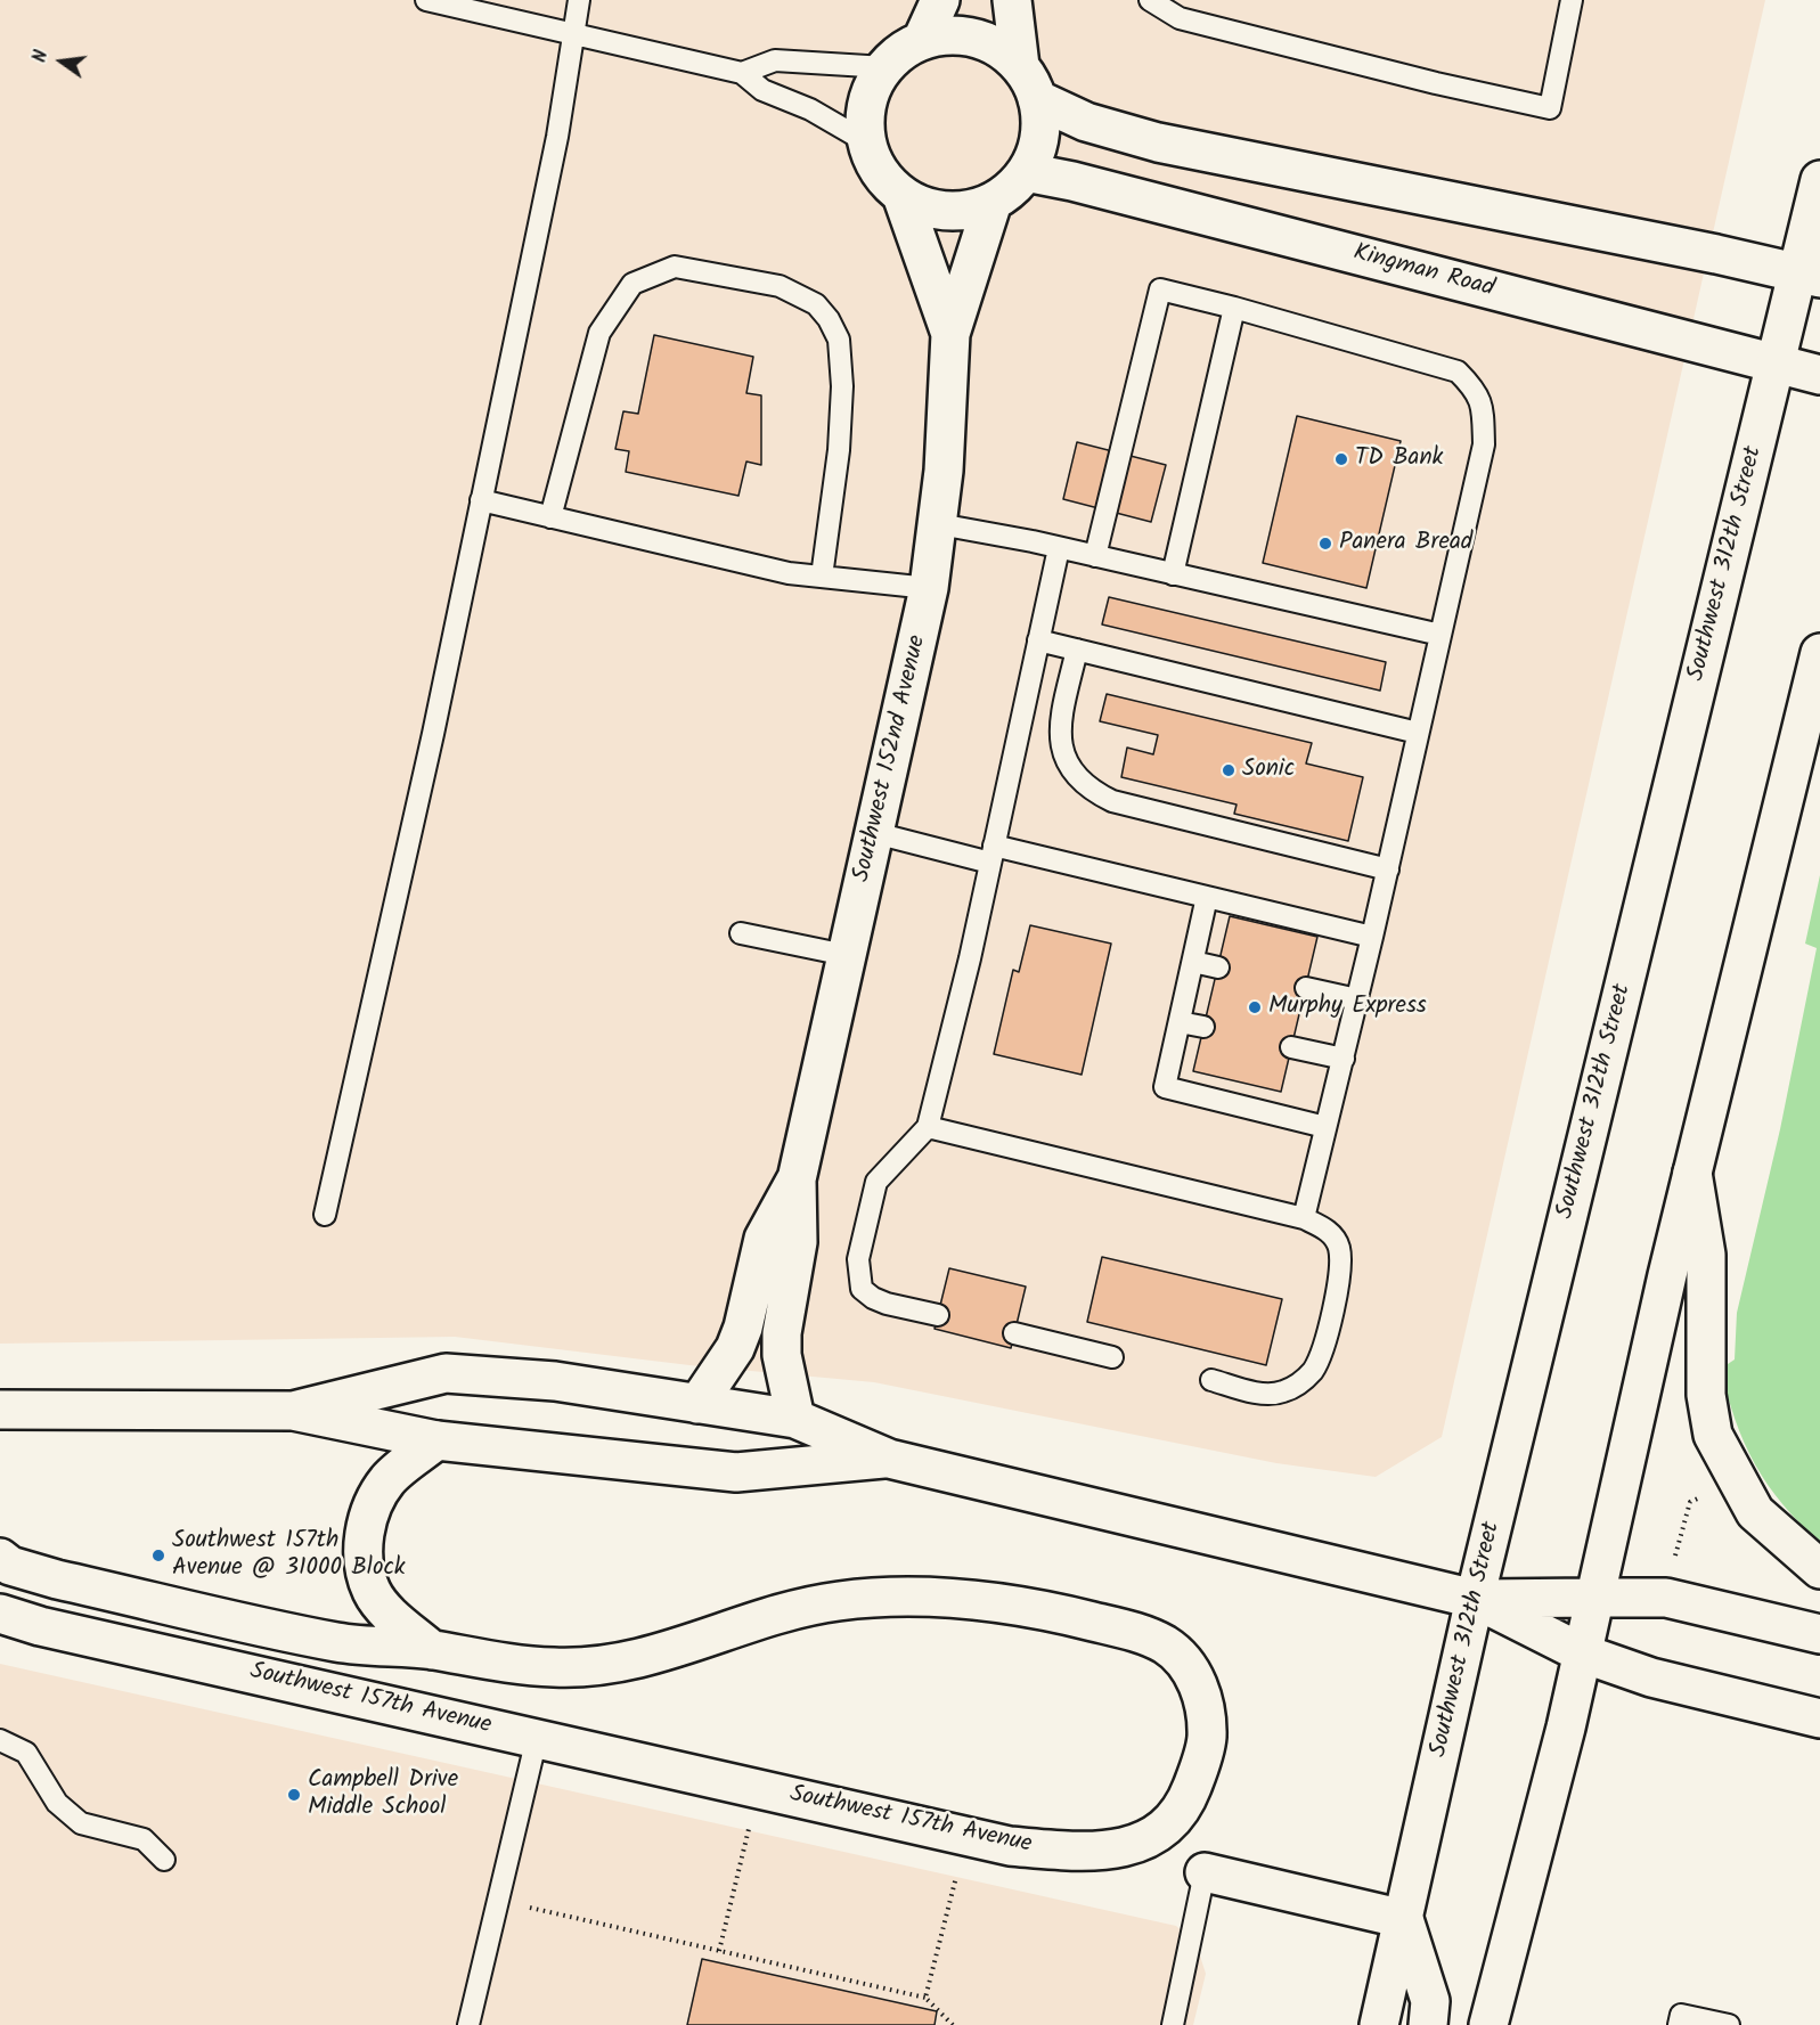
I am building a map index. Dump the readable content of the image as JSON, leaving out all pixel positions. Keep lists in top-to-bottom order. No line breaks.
{"streets":{"main road":["Kingman Road","Southwest 312th Street","Southwest 152nd Avenue","Southwest 157th Avenue"]},"crossings":[["Kingman Road","Southwest 312th Street"],["Kingman Road","Southwest 152nd Avenue"]],"places":["TD Bank","Panera Bread","Sonic","Murphy Express","Southwest 157th Avenue @ 31000 Block","Campbell Drive Middle School"],"north":"left"}
